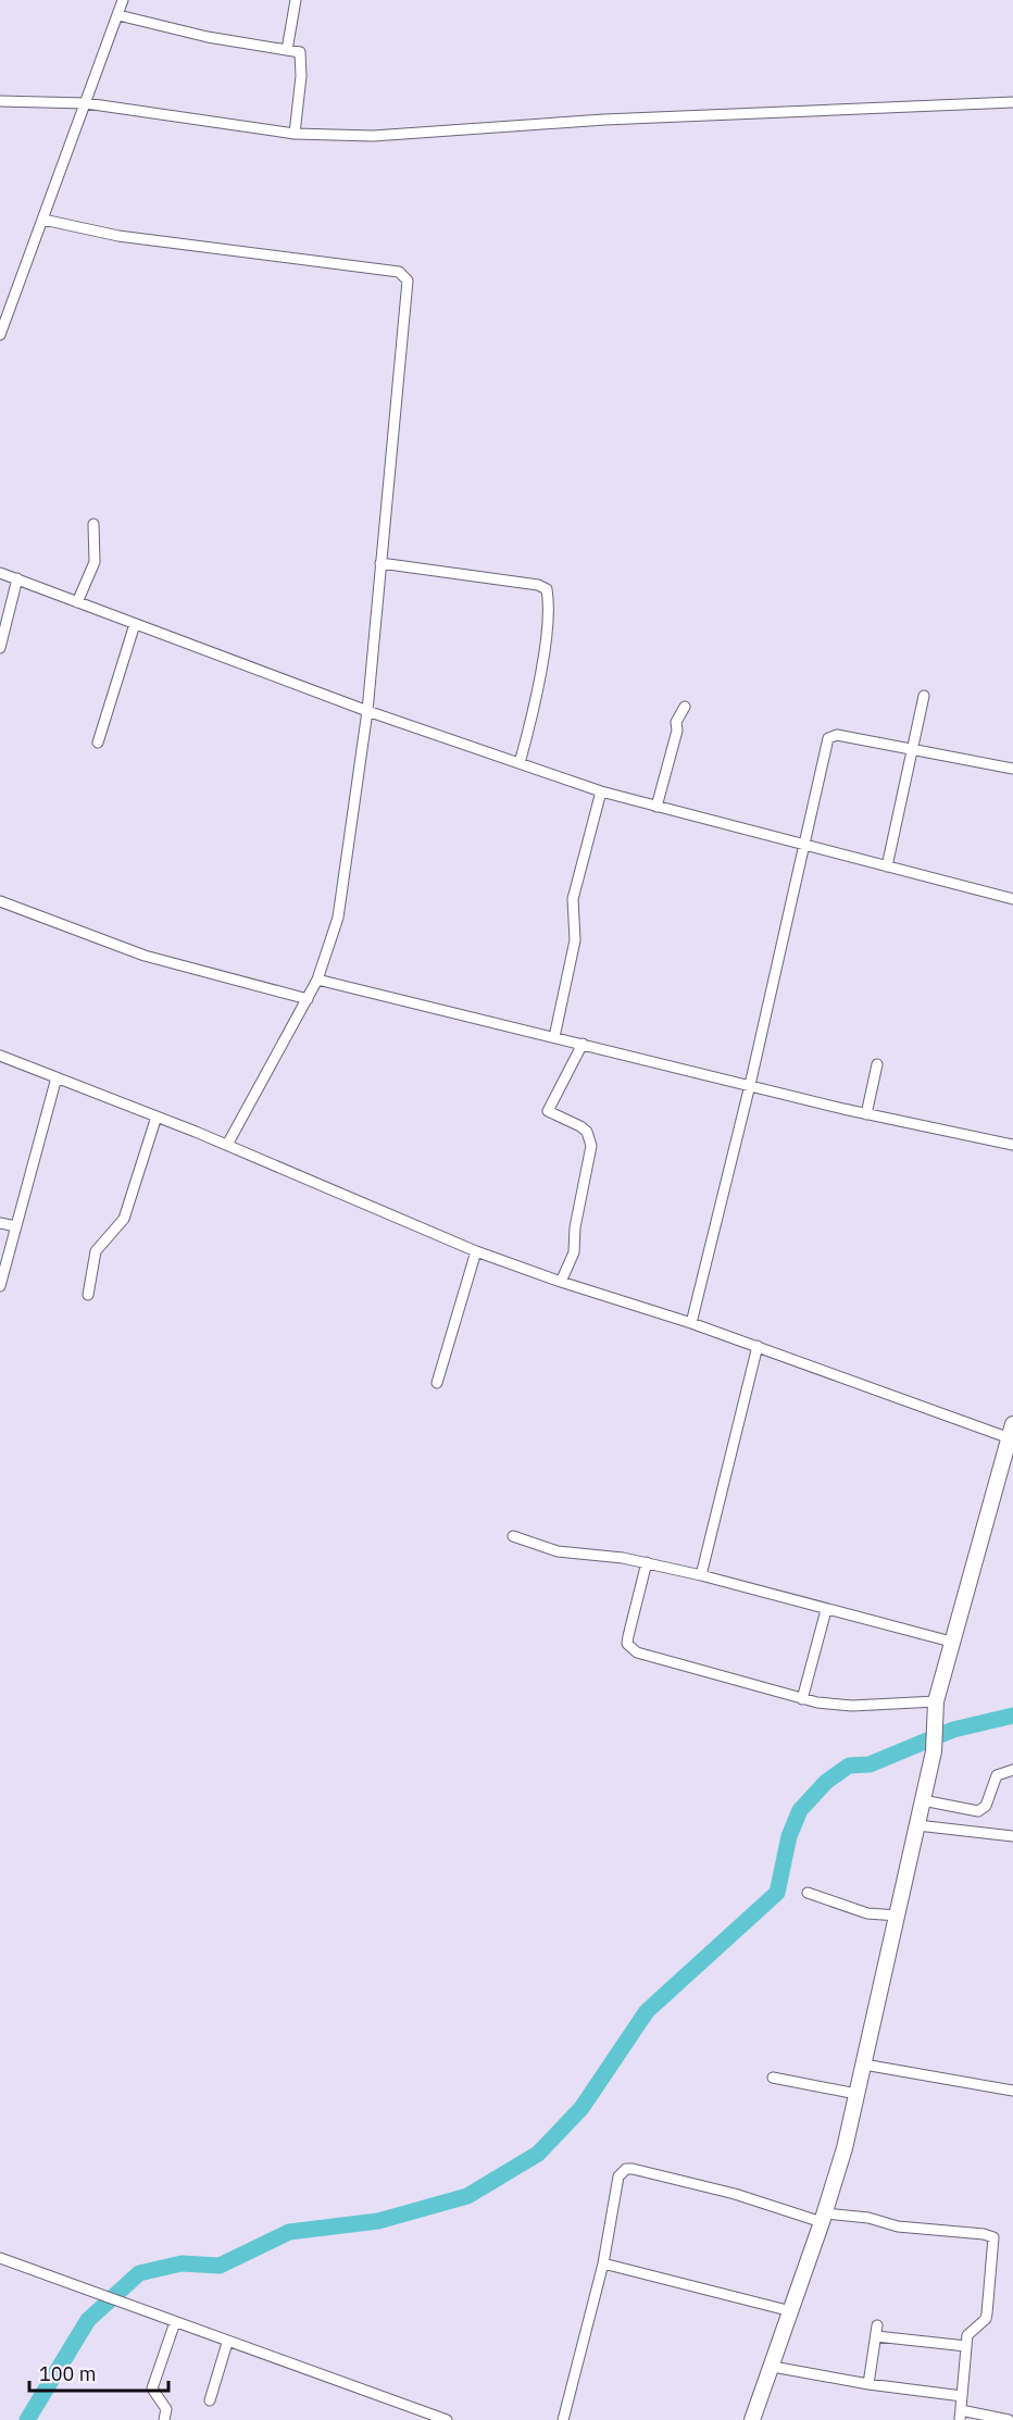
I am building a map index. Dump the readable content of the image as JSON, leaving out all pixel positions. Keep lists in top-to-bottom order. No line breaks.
{"scale_bar":"100 m"}
